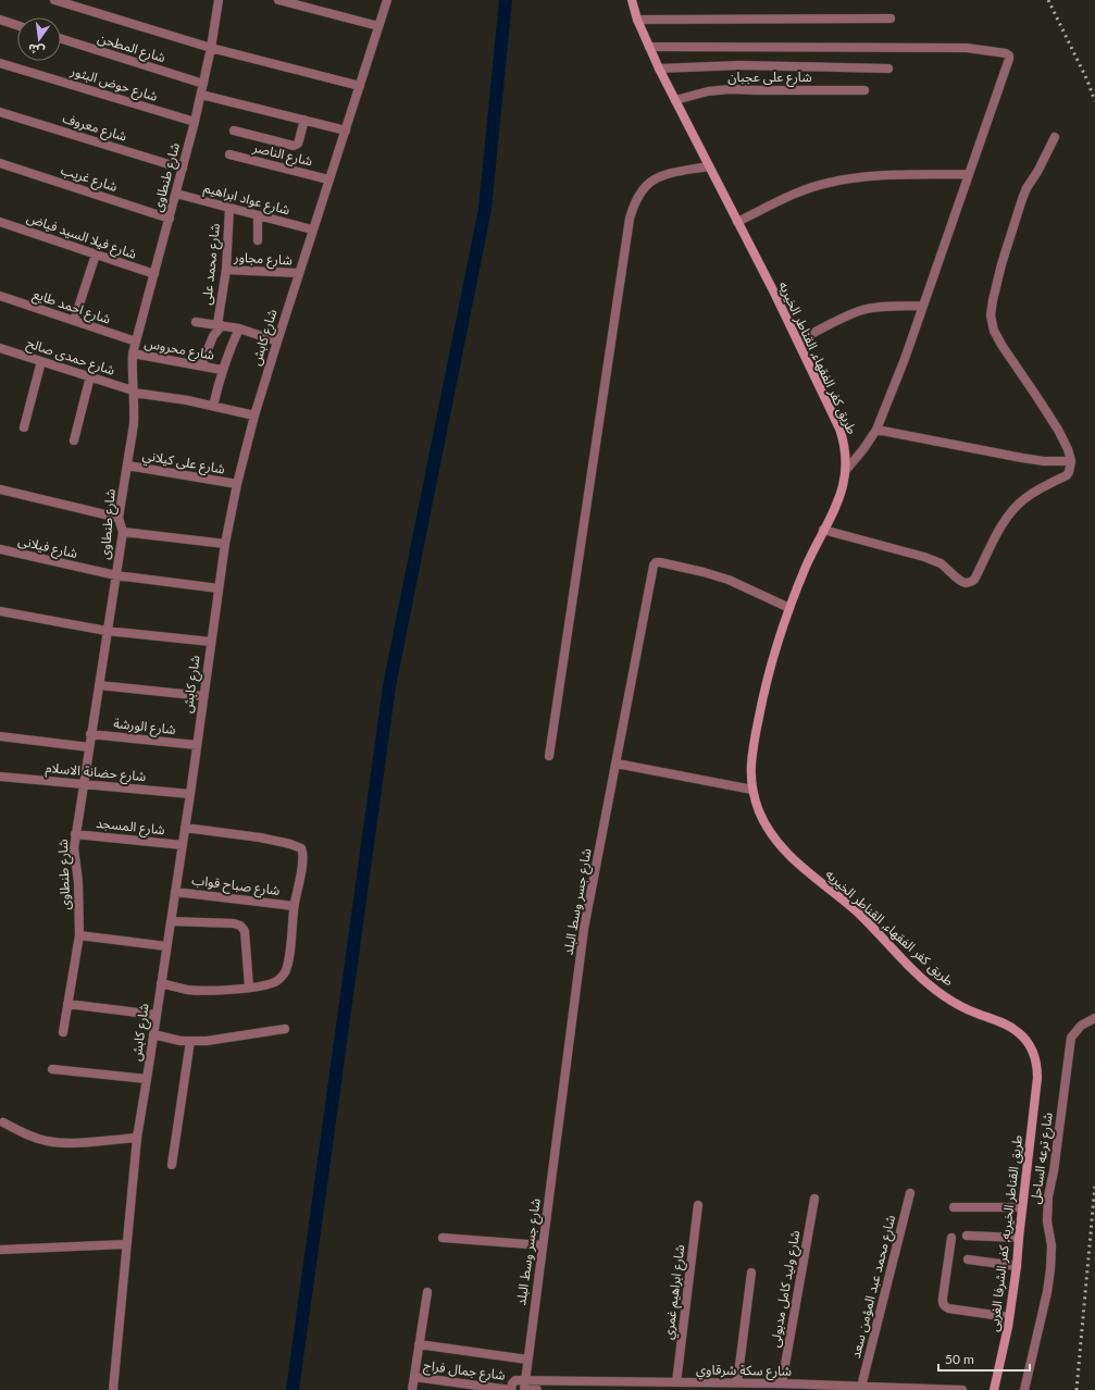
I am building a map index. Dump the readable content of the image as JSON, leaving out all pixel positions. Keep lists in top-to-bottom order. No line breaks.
{"streets":{"street":["شارع المطحن","شارع على عجبان","شارع حوض البثور","شارع معروف","شارع الناصر","شارع طنطاوى","شارع غريب","شارع عواد ابراهيم","شارع فيلا السيد فياض","شارع مجاور","شارع محمد على","شارع احمد طايع","شارع كابش","شارع محروس","شارع حمدى صالح","طريق كفر الفقهاء, القناطر الخيريه","شارع على كيلاني","شارع فيلانى","شارع الورشة","شارع حضانة الاسلام","شارع المسجد","شارع صباح قواب","شارع جسر وسط البلد","شارع ترعه الساحل","طريق القناطر الخيريه, كفر الشرفا الغربى","شارع محمد عبد المؤمن سعد","شارع وليد كامل مدبولى","شارع ابراهيم غمري","شارع جمال فراج","شارع سكة شرقاوي"]},"crossings":[["شارع المطحن","شارع طنطاوى"],["شارع على عجبان","طريق كفر الفقهاء, القناطر الخيريه"],["شارع حوض البثور","شارع طنطاوى"],["شارع معروف","شارع طنطاوى"],["شارع الناصر","شارع كابش"],["شارع طنطاوى","شارع غريب"],["شارع طنطاوى","شارع عواد ابراهيم"],["شارع طنطاوى","شارع فيلا السيد فياض"],["شارع طنطاوى","شارع احمد طايع"],["شارع طنطاوى","شارع محروس"],["شارع طنطاوى","شارع حمدى صالح"],["شارع طنطاوى","شارع على كيلاني"],["شارع طنطاوى","شارع فيلانى"],["شارع طنطاوى","شارع الورشة"],["شارع طنطاوى","شارع حضانة الاسلام"],["شارع طنطاوى","شارع المسجد"],["شارع عواد ابراهيم","شارع محمد على"],["شارع عواد ابراهيم","شارع كابش"],["شارع مجاور","شارع محمد على"],["شارع مجاور","شارع كابش"],["شارع كابش","شارع حمدى صالح"],["شارع كابش","شارع على كيلاني"],["شارع كابش","شارع فيلانى"],["شارع كابش","شارع الورشة"],["شارع كابش","شارع حضانة الاسلام"],["شارع كابش","شارع المسجد"],["شارع كابش","شارع صباح قواب"],["طريق كفر الفقهاء, القناطر الخيريه","شارع جسر وسط البلد"],["طريق كفر الفقهاء, القناطر الخيريه","طريق القناطر الخيريه, كفر الشرفا الغربى"],["شارع جسر وسط البلد","شارع سكة شرقاوي"],["شارع محمد عبد المؤمن سعد","شارع سكة شرقاوي"],["شارع وليد كامل مدبولى","شارع سكة شرقاوي"],["شارع ابراهيم غمري","شارع سكة شرقاوي"]],"scale_bar":"50 m","north":"bottom"}
